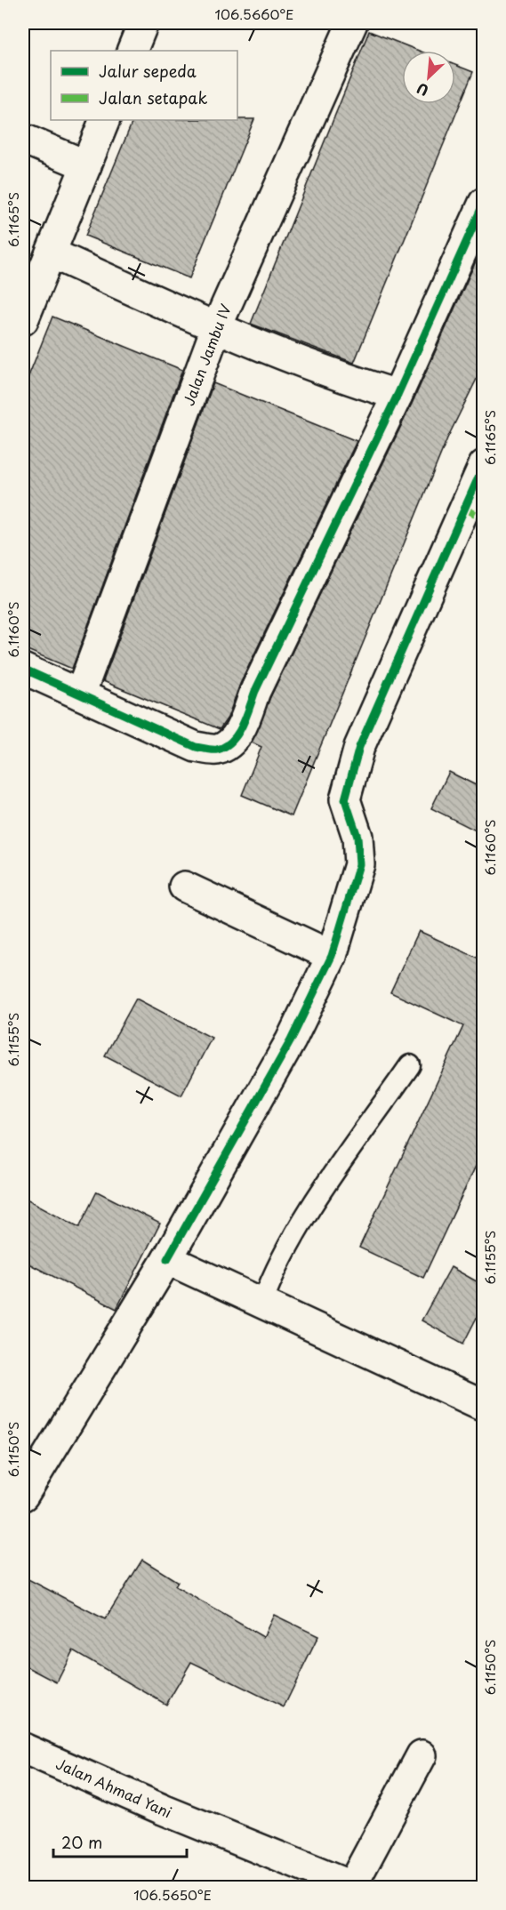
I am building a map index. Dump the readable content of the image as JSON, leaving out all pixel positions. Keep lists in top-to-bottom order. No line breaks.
{"streets":{"street":["Jalan Jambu IV","Jalan Ahmad Yani"]},"legend":["Jalur sepeda","Jalan setapak"],"scale_bar":"20 m","north":"bottom left","coordinates":["106.5660°E","6.1165°S","6.1160°S","6.1155°S","6.1150°S","106.5650°E"]}
